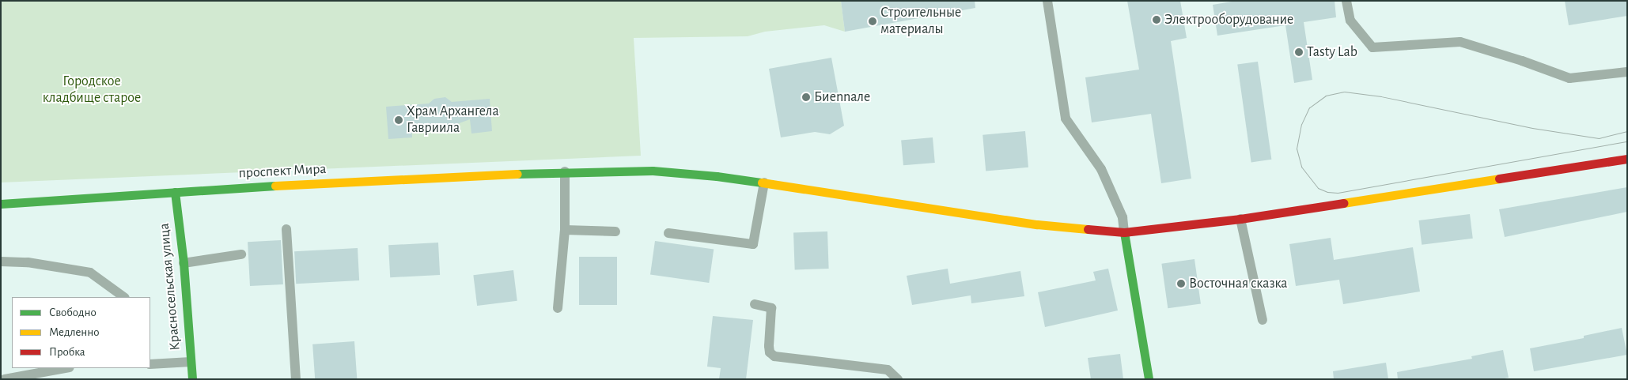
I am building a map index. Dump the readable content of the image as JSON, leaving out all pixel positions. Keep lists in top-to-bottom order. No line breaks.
{"streets":{"main road":["проспект Мира","Красносельская улица"]},"crossings":[["проспект Мира","Красносельская улица"]],"parks":["Городское кладбище старое"],"places":["Электрооборудование","Строительные материалы","Tasty Lab","Биеnnале","Храм Архангела Гавриила","Восточная сказка"],"legend":["Свободно","Медленно","Пробка"]}
